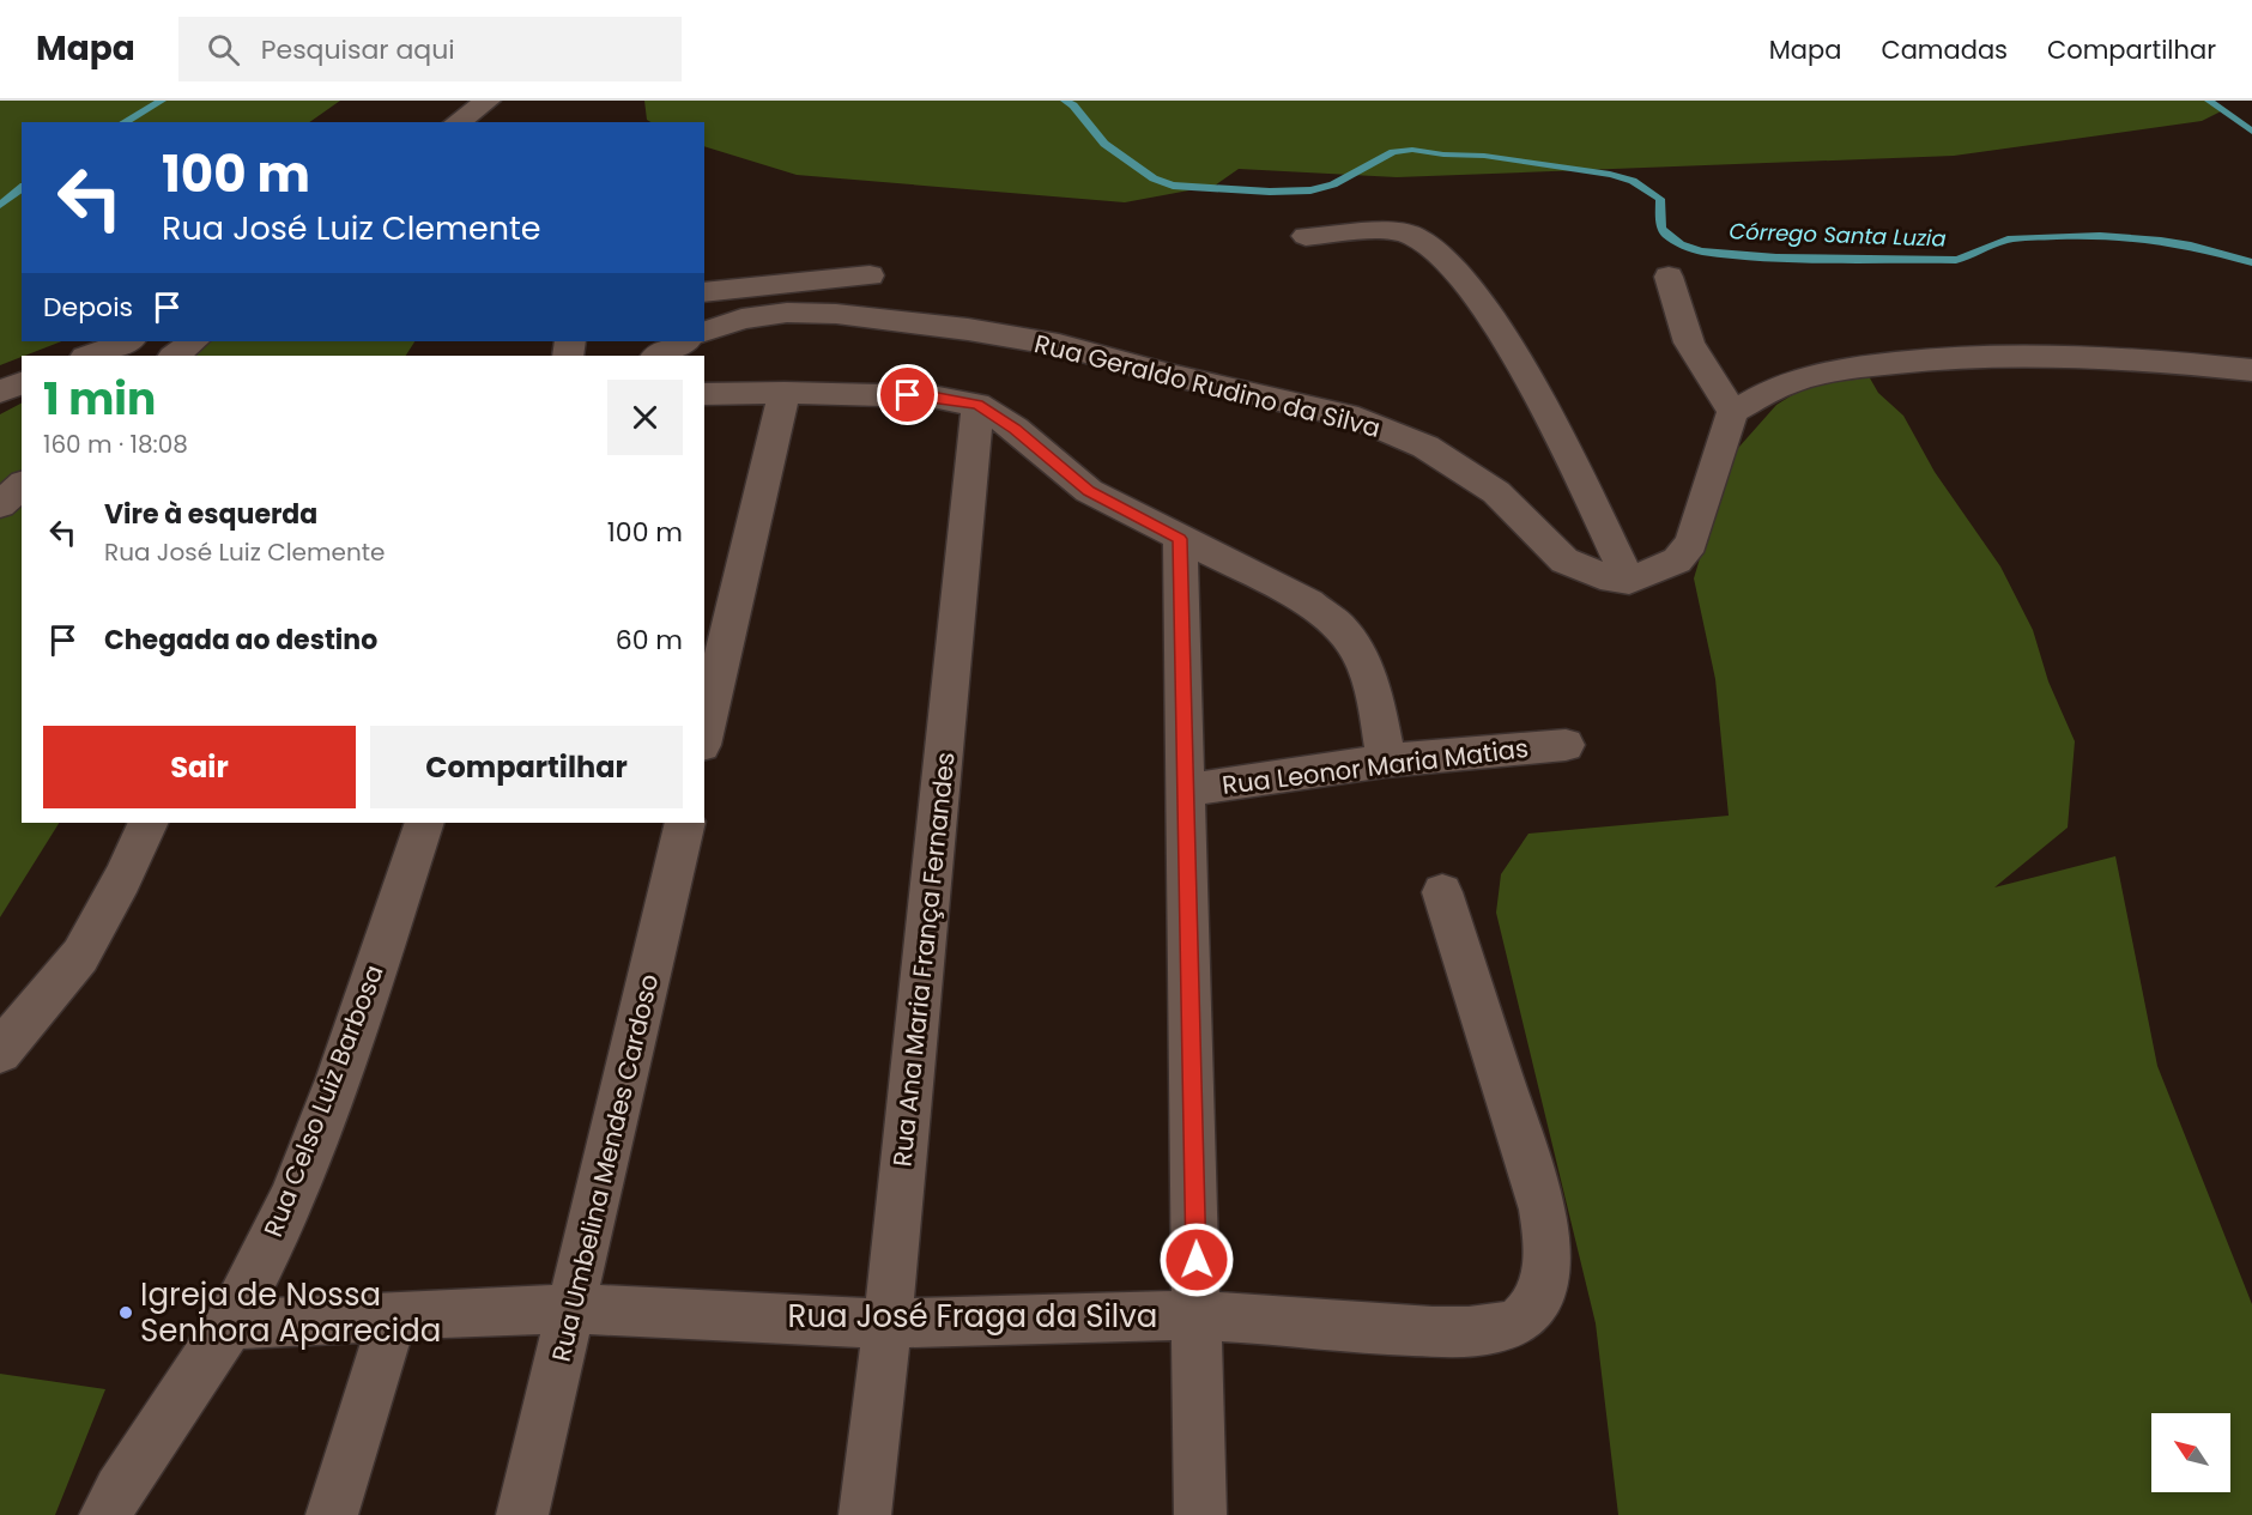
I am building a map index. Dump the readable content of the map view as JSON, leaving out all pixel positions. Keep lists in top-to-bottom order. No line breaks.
{"streets":{"street":["Rua Geraldo Rudino da Silva","Rua Leonor Maria Matias","Rua Ana Maria França Fernandes","Rua Celso Luiz Barbosa","Rua Umbelina Mendes Cardoso","Rua José Fraga da Silva"]},"crossings":[["Rua Ana Maria França Fernandes","Rua José Fraga da Silva"],["Rua Celso Luiz Barbosa","Rua José Fraga da Silva"],["Rua Umbelina Mendes Cardoso","Rua José Fraga da Silva"]],"water":["Córrego Santa Luzia"],"places":["Igreja de Nossa Senhora Aparecida"],"north":"top left","page":{"header":"Mapa","search":"Pesquisar aqui","nav":["Mapa","Camadas","Compartilhar"],"turn":["100 m","Rua José Luiz Clemente"],"then":"Depois","heading":["1 min","160 m · 18:08"],"list":[{"name":"Vire à esquerda","note":"Rua José Luiz Clemente","value":"100 m"},{"name":"Chegada ao destino","value":"60 m"}],"buttons":["Sair","Compartilhar"]}}
